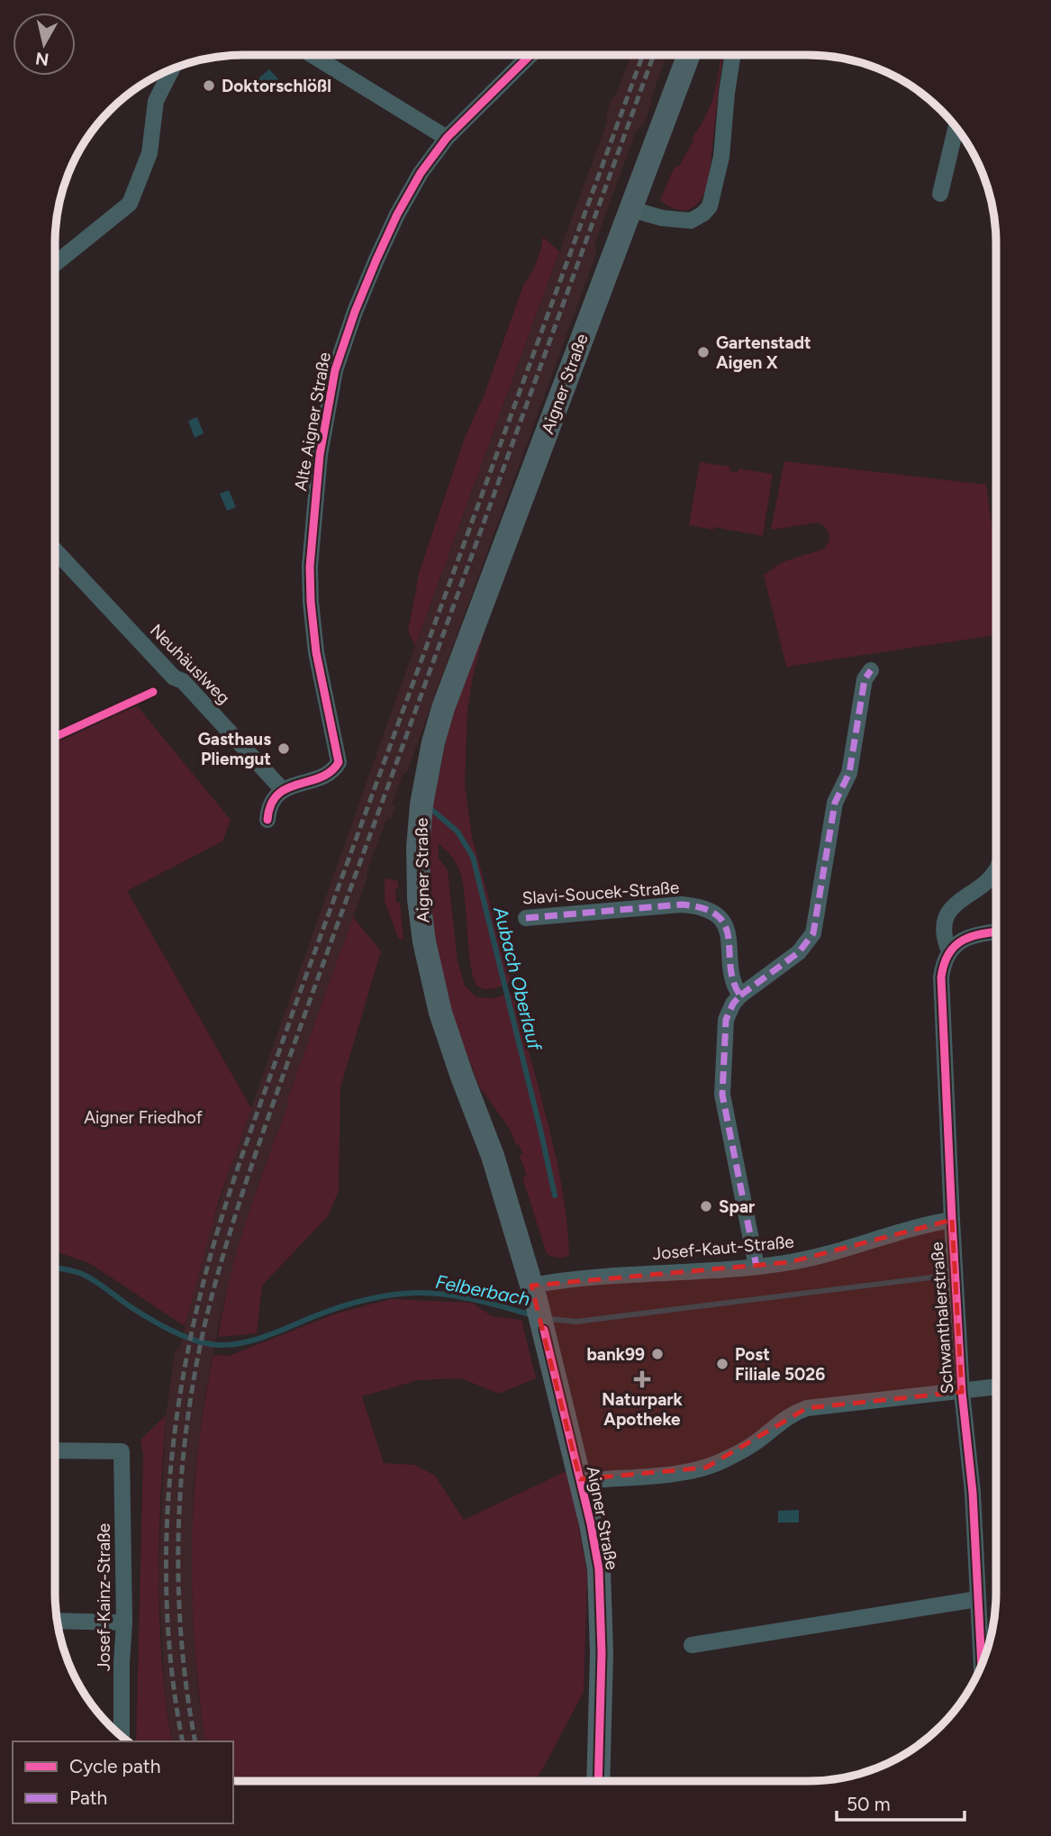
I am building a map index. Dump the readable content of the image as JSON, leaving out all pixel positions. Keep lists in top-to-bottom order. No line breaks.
{"streets":{"main road":["Aigner Straße"],"street":["Alte Aigner Straße","Neuhäuslweg","Slavi-Soucek-Straße","Josef-Kaut-Straße","Schwanthalerstraße","Josef-Kainz-Straße"]},"crossings":[["Aigner Straße","Josef-Kaut-Straße"],["Alte Aigner Straße","Neuhäuslweg"],["Josef-Kaut-Straße","Schwanthalerstraße"]],"water":["Aubach Oberlauf","Felberbach"],"parks":["Aigner Friedhof"],"places":{"other":["Doktorschlößl","Gartenstadt Aigen X","Gasthaus Pliemgut","Spar","bank99","Post Filiale 5026"],"health":["Naturpark Apotheke"]},"legend":["Cycle path","Path"],"scale_bar":"50 m","north":"bottom"}
